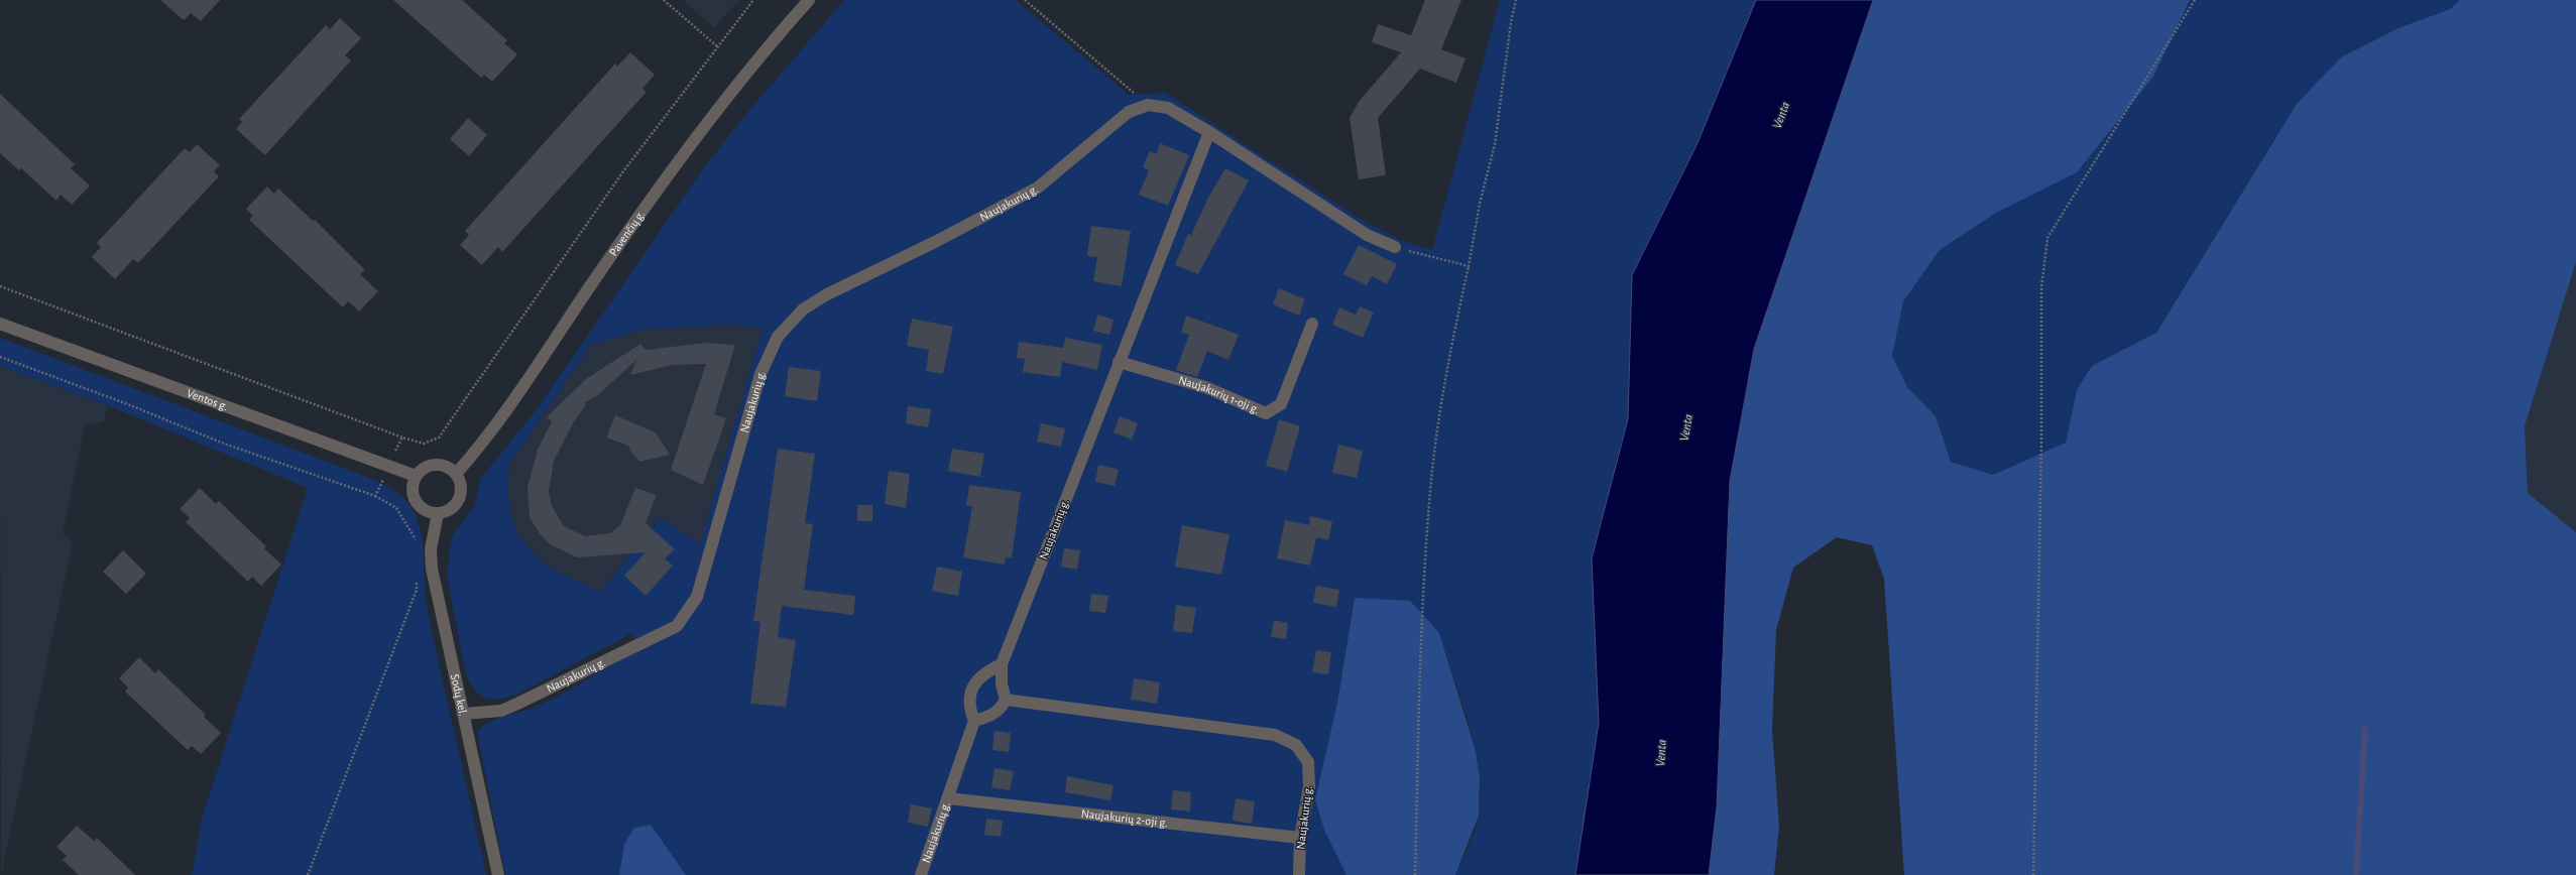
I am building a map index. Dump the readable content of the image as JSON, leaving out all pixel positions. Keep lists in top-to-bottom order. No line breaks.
{"streets":{"street":["Naujakurių g.","Pavenčių g.","Naujakurių 1-oji g.","Ventos g.","Sodų kel.","Naujakurių 2-oji g."]},"crossings":[["Naujakurių g.","Naujakurių 1-oji g."],["Naujakurių g.","Sodų kel."],["Naujakurių g.","Naujakurių 2-oji g."],["Pavenčių g.","Ventos g."],["Pavenčių g.","Sodų kel."],["Ventos g.","Sodų kel."]],"water":["Venta"]}
